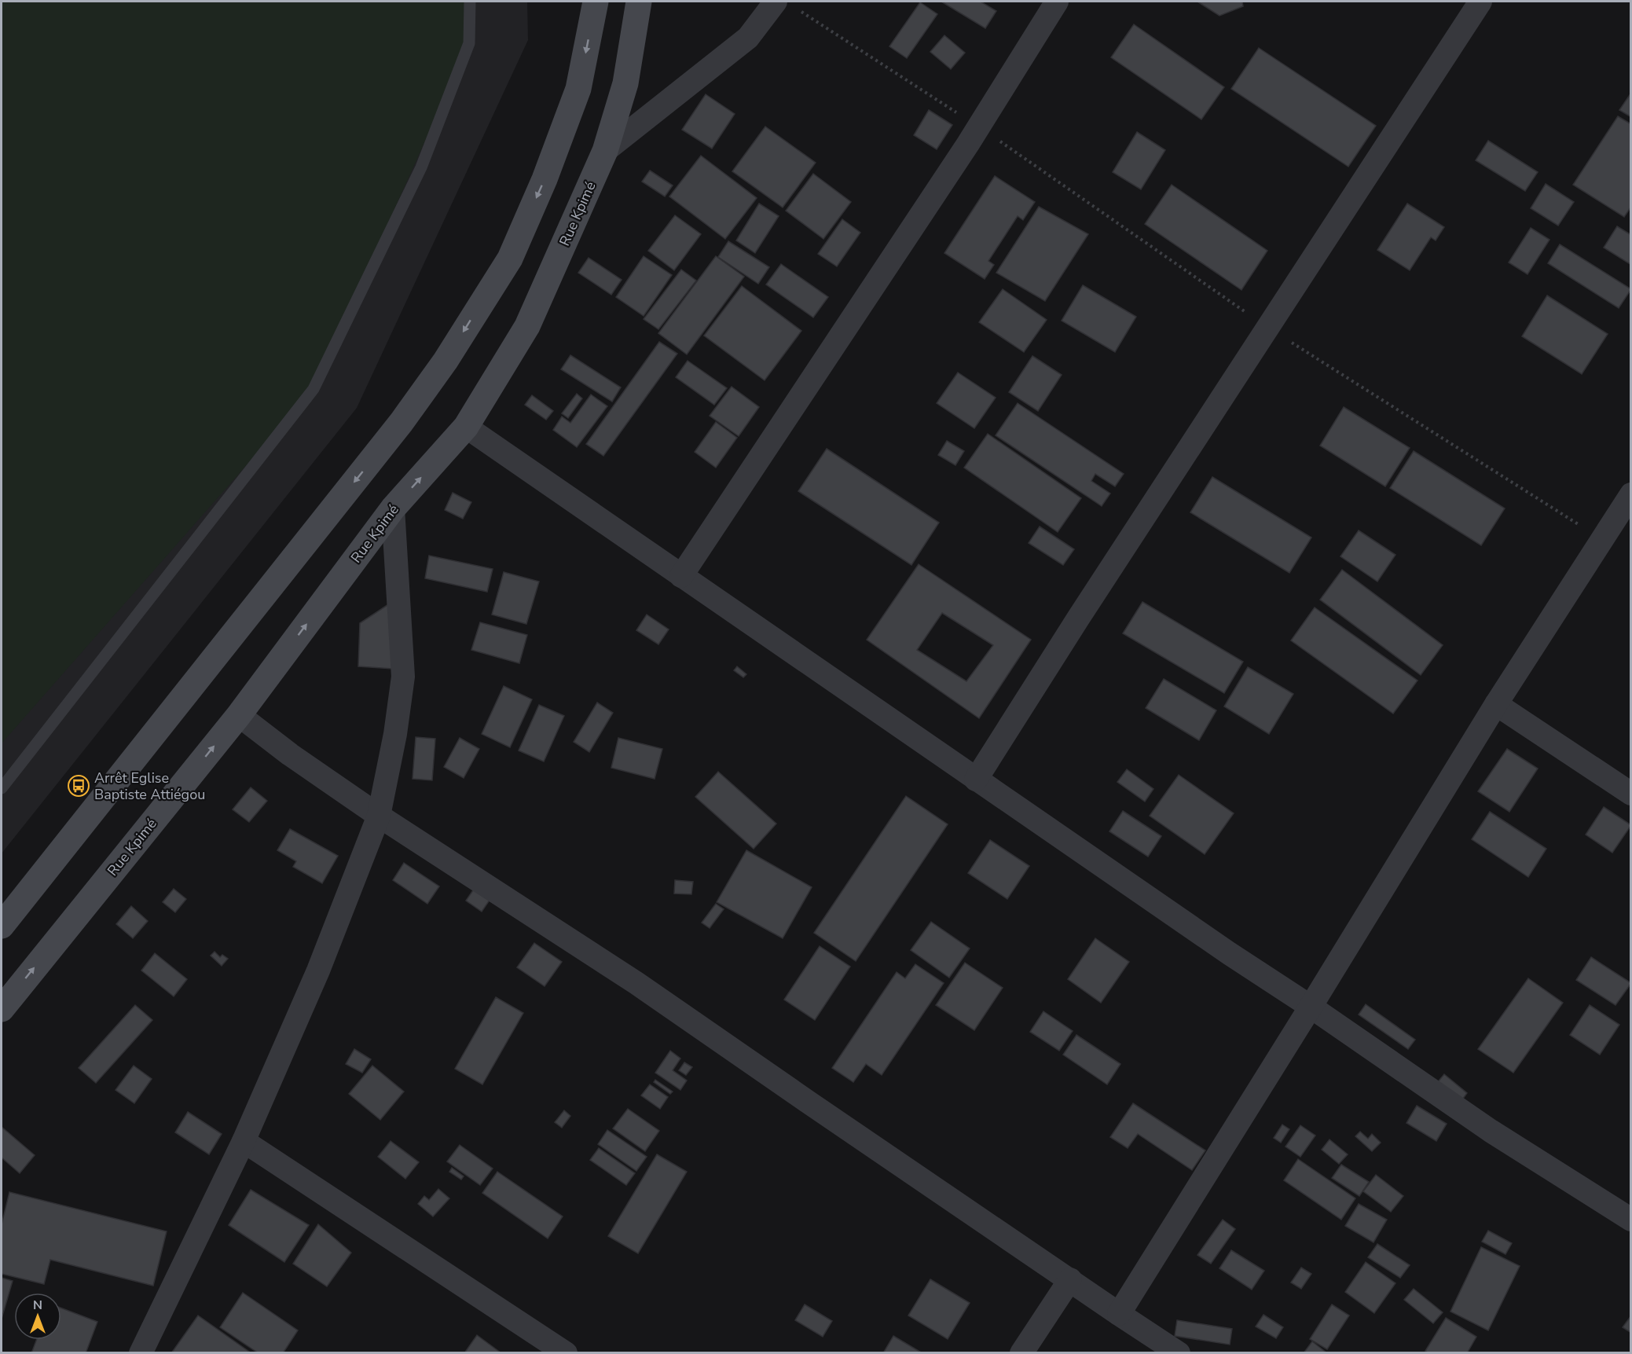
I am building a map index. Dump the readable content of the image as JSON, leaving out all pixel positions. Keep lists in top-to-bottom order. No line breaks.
{"streets":{"main road":["Rue Kpimé"]},"places":{"bus stop":["Arrêt Eglise Baptiste Attiégou"]},"north":"top"}
